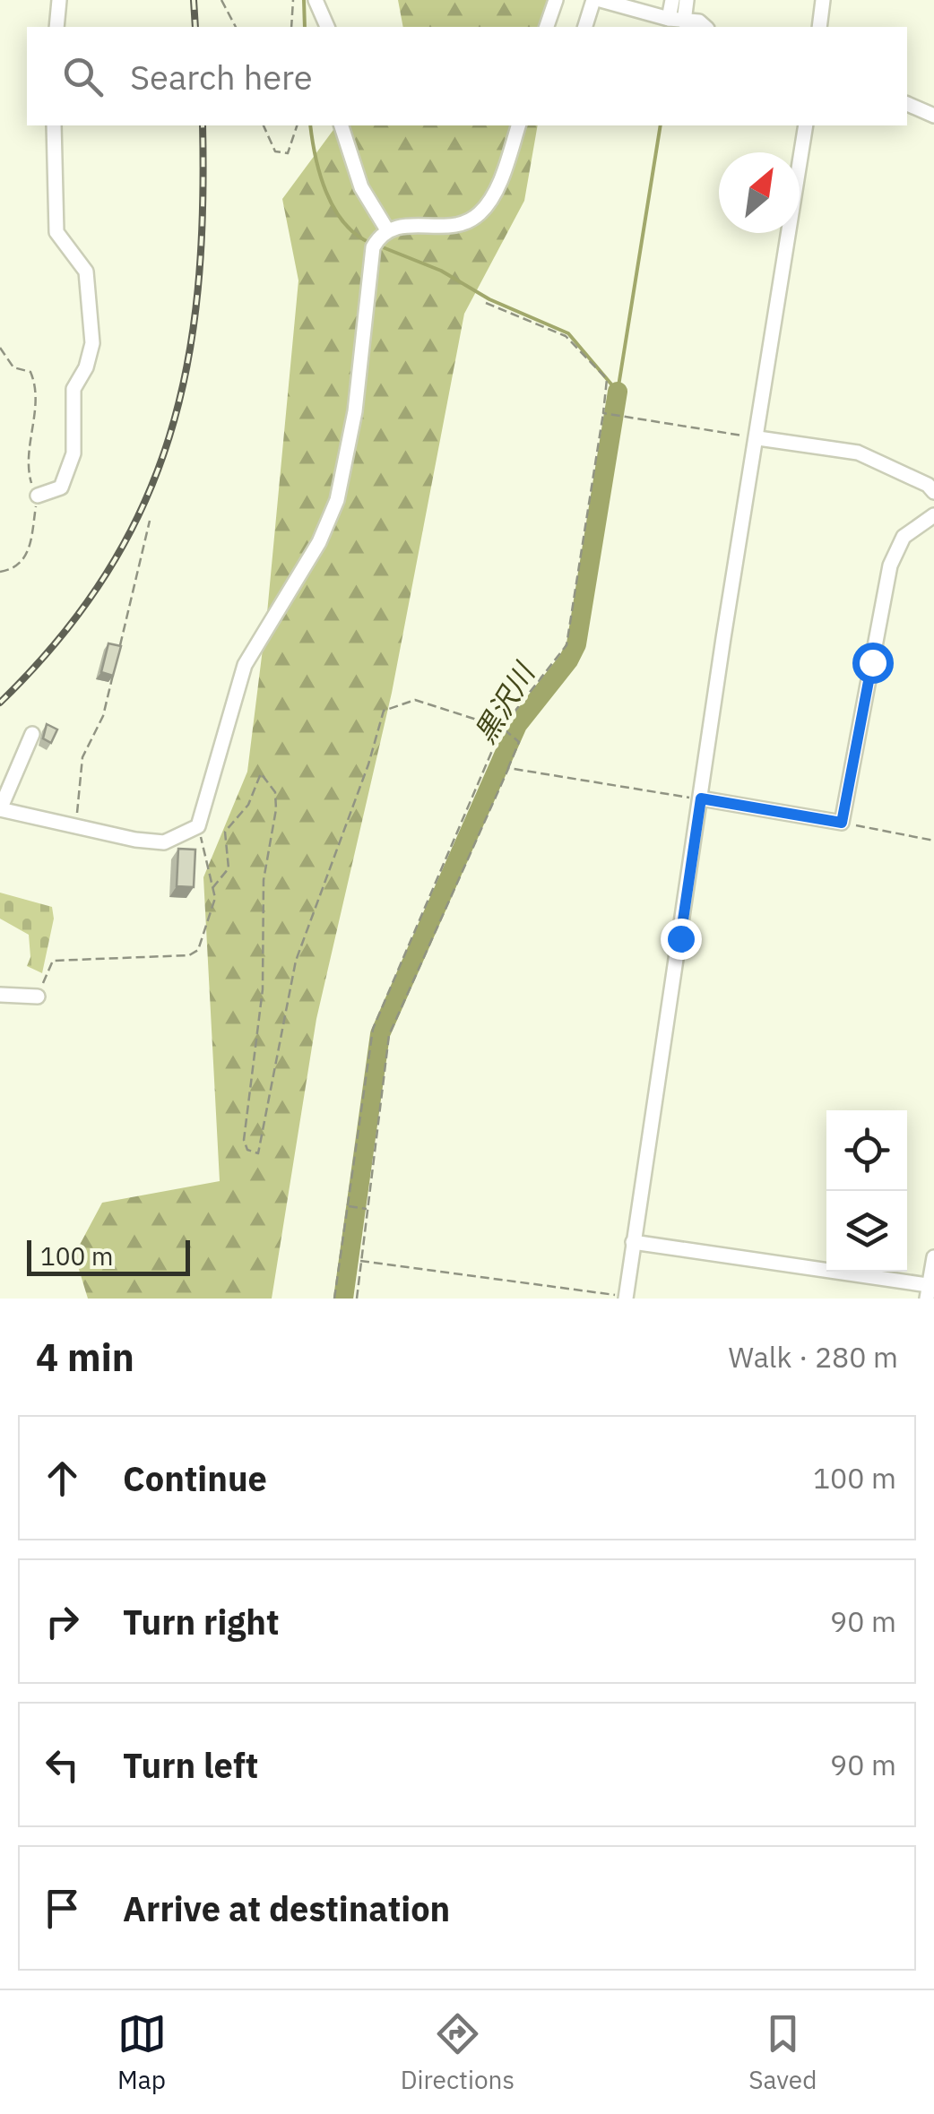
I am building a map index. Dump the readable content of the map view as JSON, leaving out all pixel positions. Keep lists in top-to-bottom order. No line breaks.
{"water":["黒沢川"],"scale_bar":"100 m","north":"top right","page":{"search":"Search here","scale":"100 m","heading":["4 min","Walk · 280 m"],"list":[["Continue","100 m"],["Turn right","90 m"],["Turn left","90 m"],"Arrive at destination"],"nav":["Map","Directions","Saved"]}}
